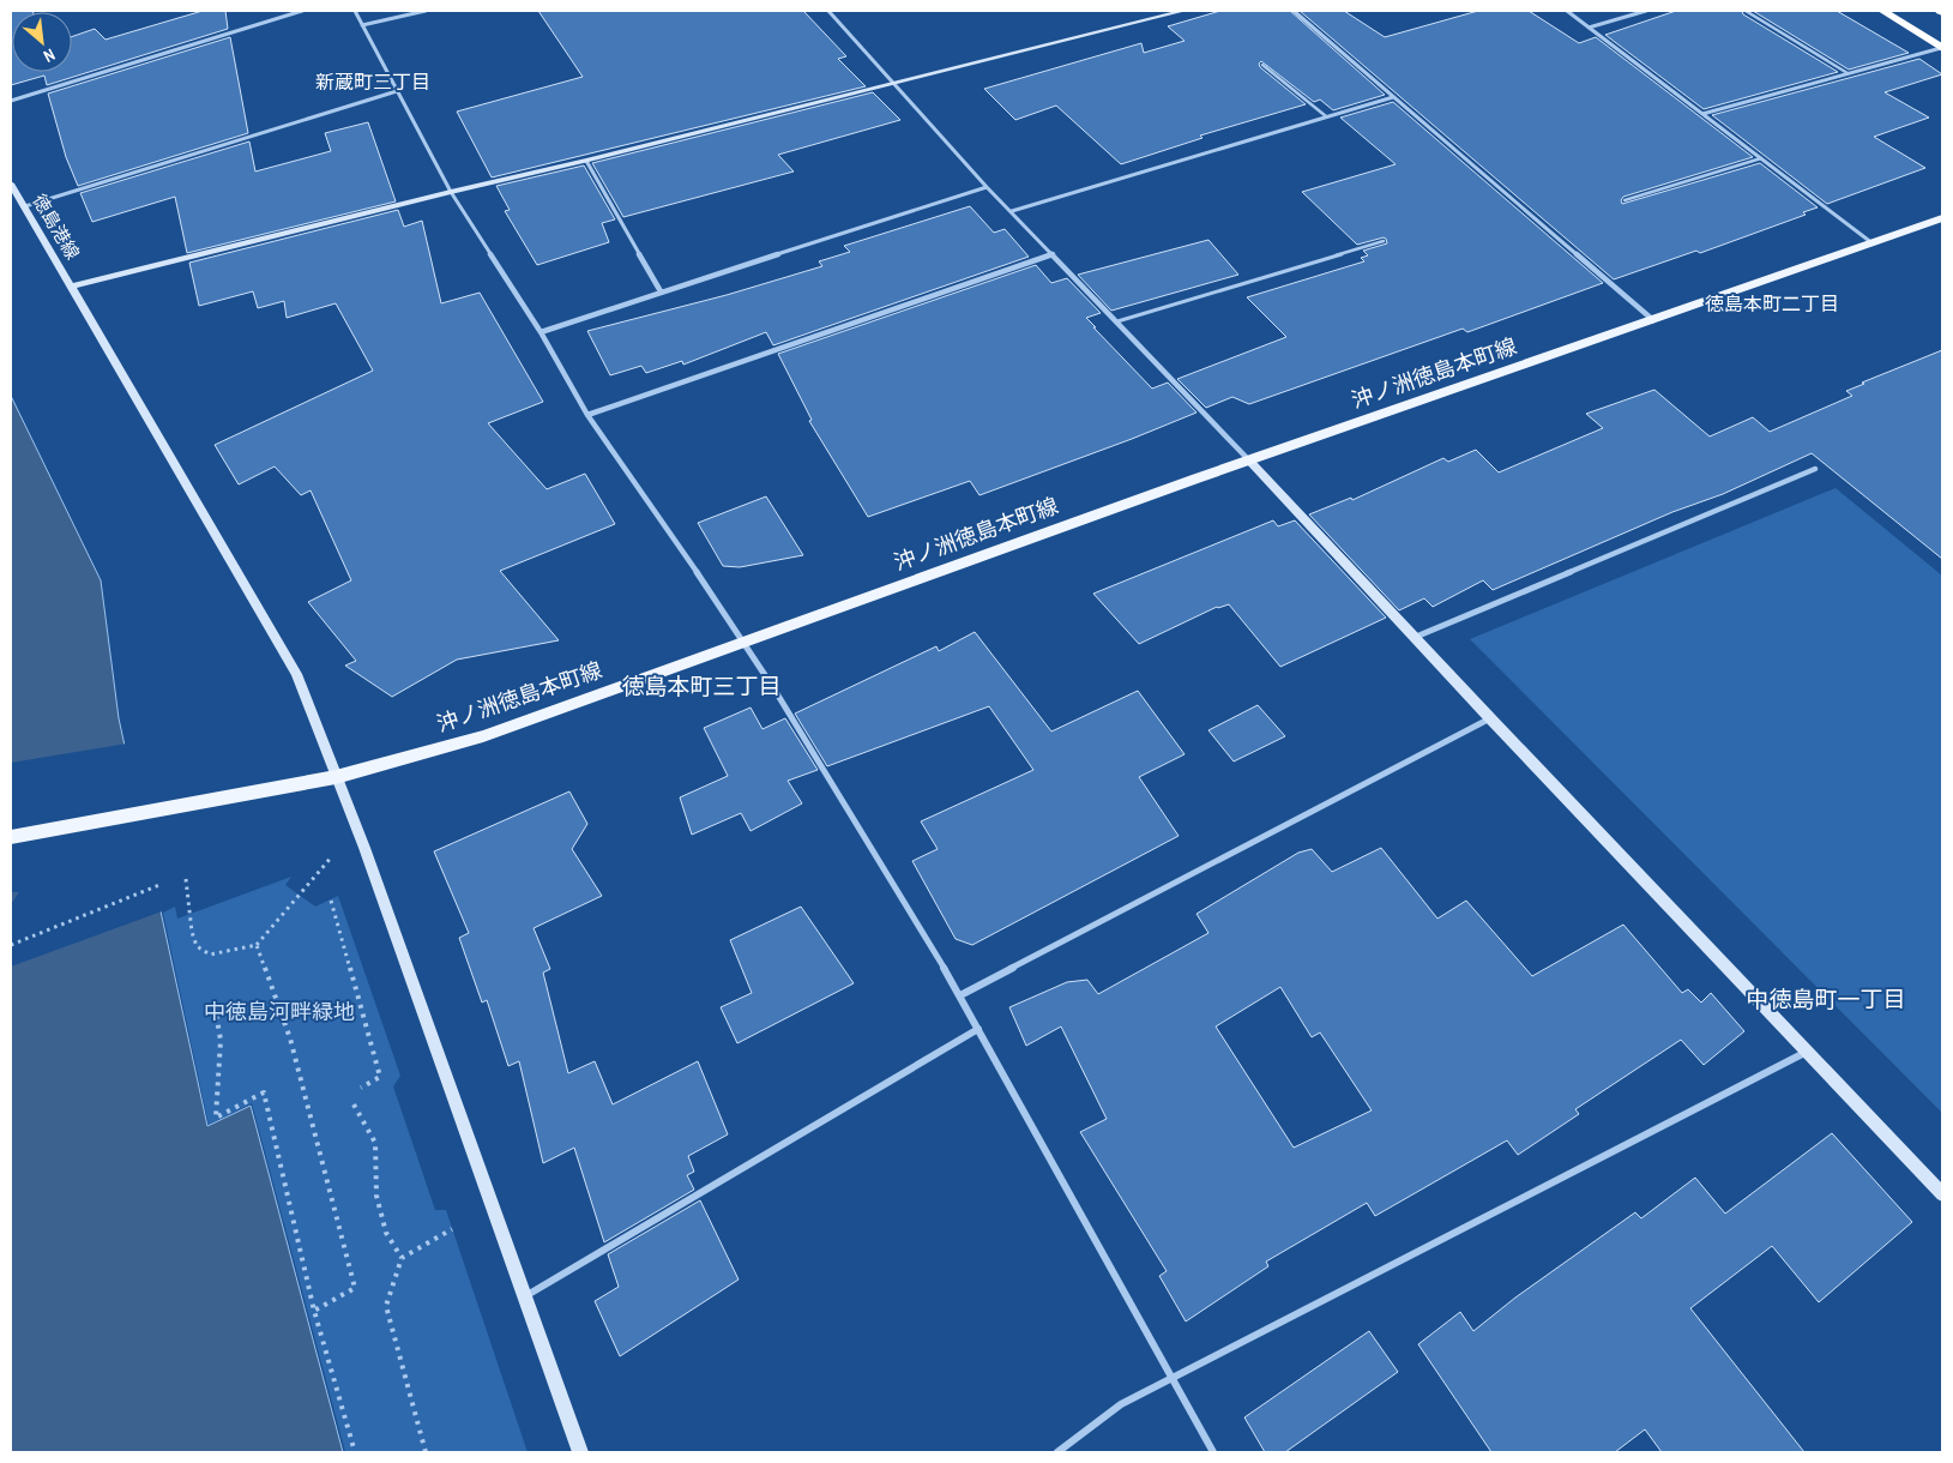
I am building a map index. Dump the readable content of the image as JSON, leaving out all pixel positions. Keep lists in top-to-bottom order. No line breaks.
{"streets":{"main road":["沖ノ洲徳島本町線"],"street":["徳島港線"]},"crossings":[["徳島港線","沖ノ洲徳島本町線"]],"districts":["新蔵町三丁目","徳島本町二丁目","徳島本町三丁目","中徳島町一丁目"],"parks":["中徳島河畔緑地"],"north":"bottom right"}
